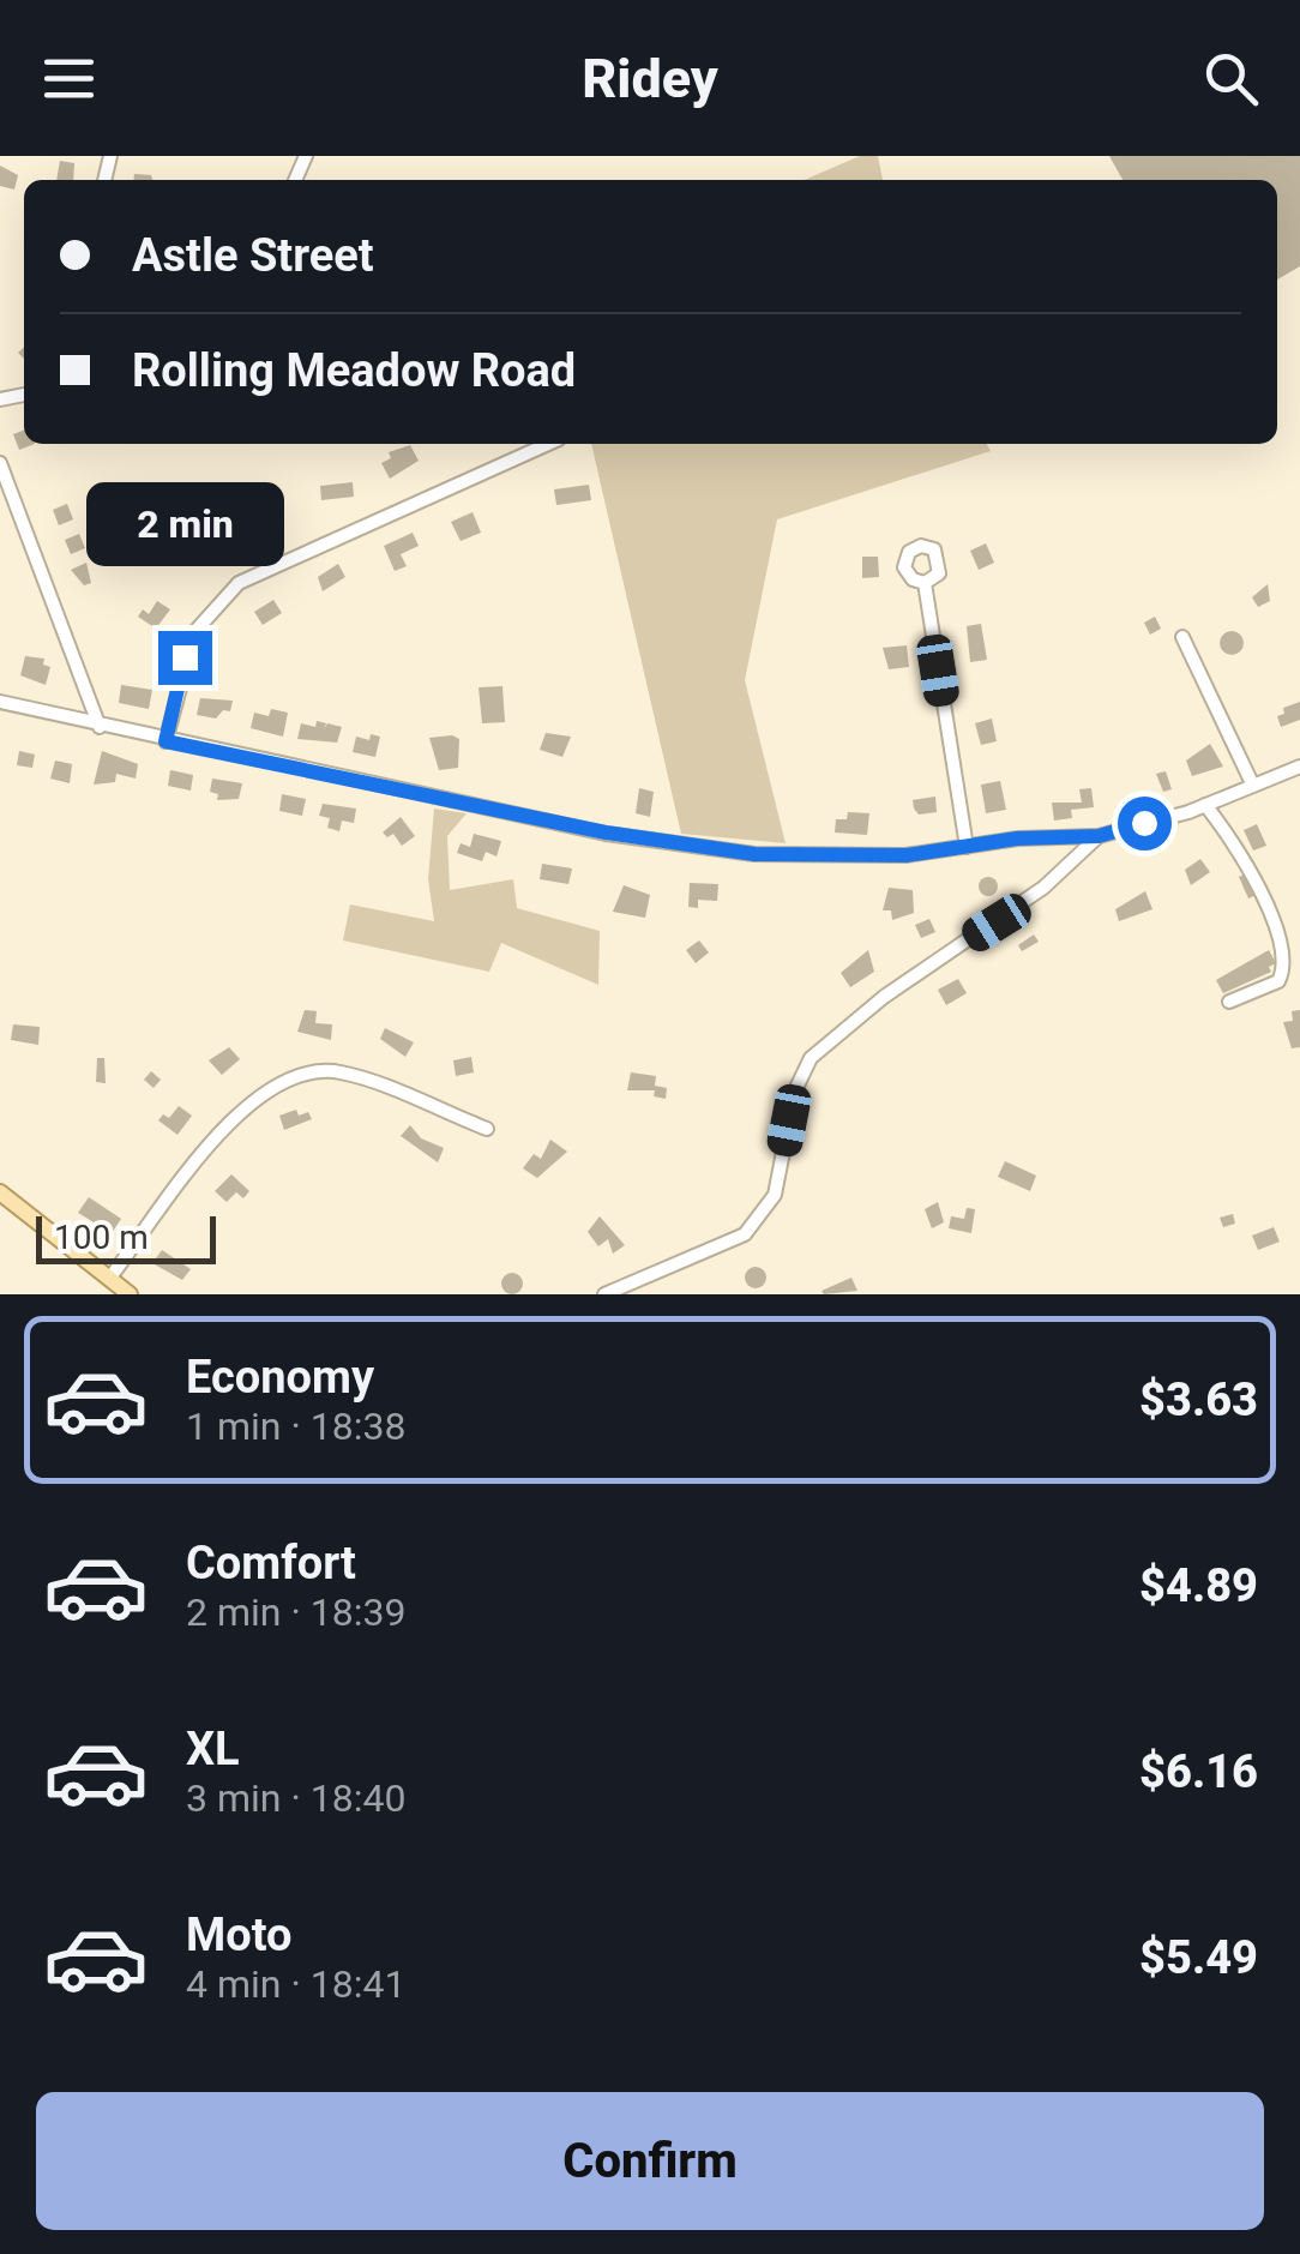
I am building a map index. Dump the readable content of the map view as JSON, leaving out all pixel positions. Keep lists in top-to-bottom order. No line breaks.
{"scale_bar":"100 m","page":{"header":"Ridey","banner":["Astle Street","Rolling Meadow Road"],"bubble":"2 min","scale":"100 m","list":[{"name":"Economy","note":"1 min · 18:38","value":"$3.63"},{"name":"Comfort","note":"2 min · 18:39","value":"$4.89"},{"name":"XL","note":"3 min · 18:40","value":"$6.16"},{"name":"Moto","note":"4 min · 18:41","value":"$5.49"}],"buttons":"Confirm"}}
